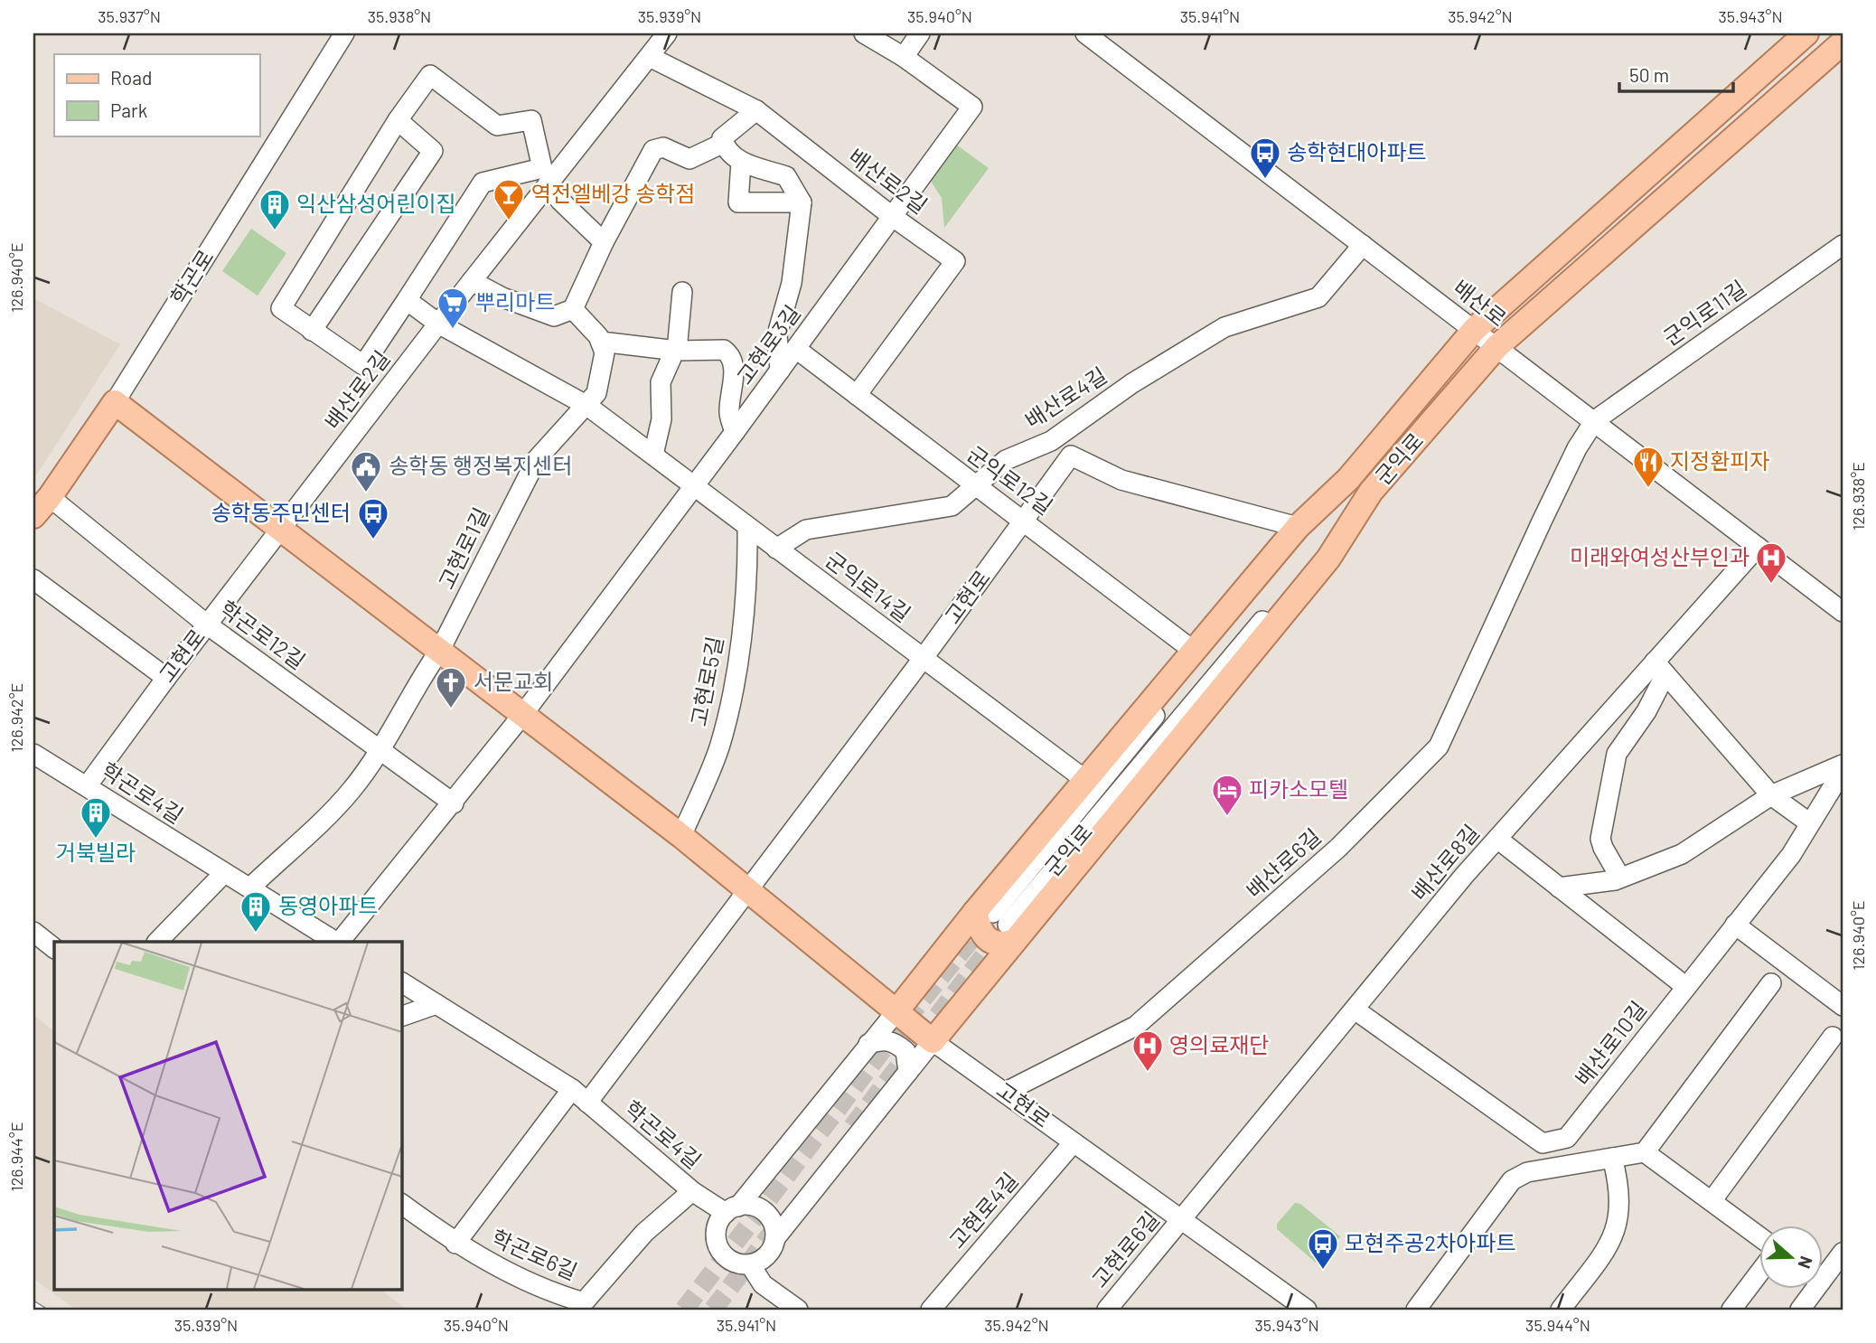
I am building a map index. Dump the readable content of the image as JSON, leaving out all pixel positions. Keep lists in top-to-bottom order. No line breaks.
{"streets":{"main road":["학곤로","군익로","고현로"],"street":["배산로2길","배산로","군익로11길","고현로3길","배산로4길","군익로12길","고현로1길","군익로14길","학곤로12길","고현로5길","학곤로4길","배산로8길","배산로6길","배산로10길","고현로4길","고현로6길","학곤로6길"]},"crossings":[["배산로2길","고현로3길"],["배산로2길","군익로12길"],["배산로2길","군익로14길"],["배산로2길","고현로"],["학곤로","고현로"],["학곤로","학곤로12길"],["배산로","군익로11길"],["배산로","배산로4길"],["배산로","군익로"],["배산로","배산로8길"],["배산로","배산로6길"],["군익로11길","배산로6길"],["고현로3길","군익로12길"],["고현로3길","군익로14길"],["고현로3길","고현로"],["배산로4길","군익로12길"],["배산로4길","군익로14길"],["군익로12길","고현로"],["고현로1길","군익로14길"],["고현로1길","고현로"],["군익로14길","고현로"],["군익로14길","고현로5길"],["고현로","학곤로12길"],["고현로","고현로5길"],["고현로","학곤로4길"],["고현로","배산로8길"],["고현로","배산로6길"],["고현로","고현로4길"],["고현로","고현로6길"],["학곤로4길","학곤로6길"],["배산로8길","배산로10길"],["배산로8길","고현로6길"]],"places":{"bus stop":["송학현대아파트","송학동주민센터","모현주공2차아파트"],"bar":["역전엘베강 송학점"],"building":["익산삼성어린이집","거북빌라","동영아파트"],"supermarket":["뿌리마트"],"restaurant":["지정환피자"],"public building":["송학동 행정복지센터"],"hospital":["미래와여성산부인과","영의료재단"],"church":["서문교회"],"hotel":["피카소모텔"]},"legend":["Road","Park"],"scale_bar":"50 m","north":"right","coordinates":["35.937°N","35.938°N","35.939°N","35.940°N","35.941°N","35.942°N","35.943°N","126.940°E","126.938°E","126.942°E","126.944°E","35.944°N"]}
